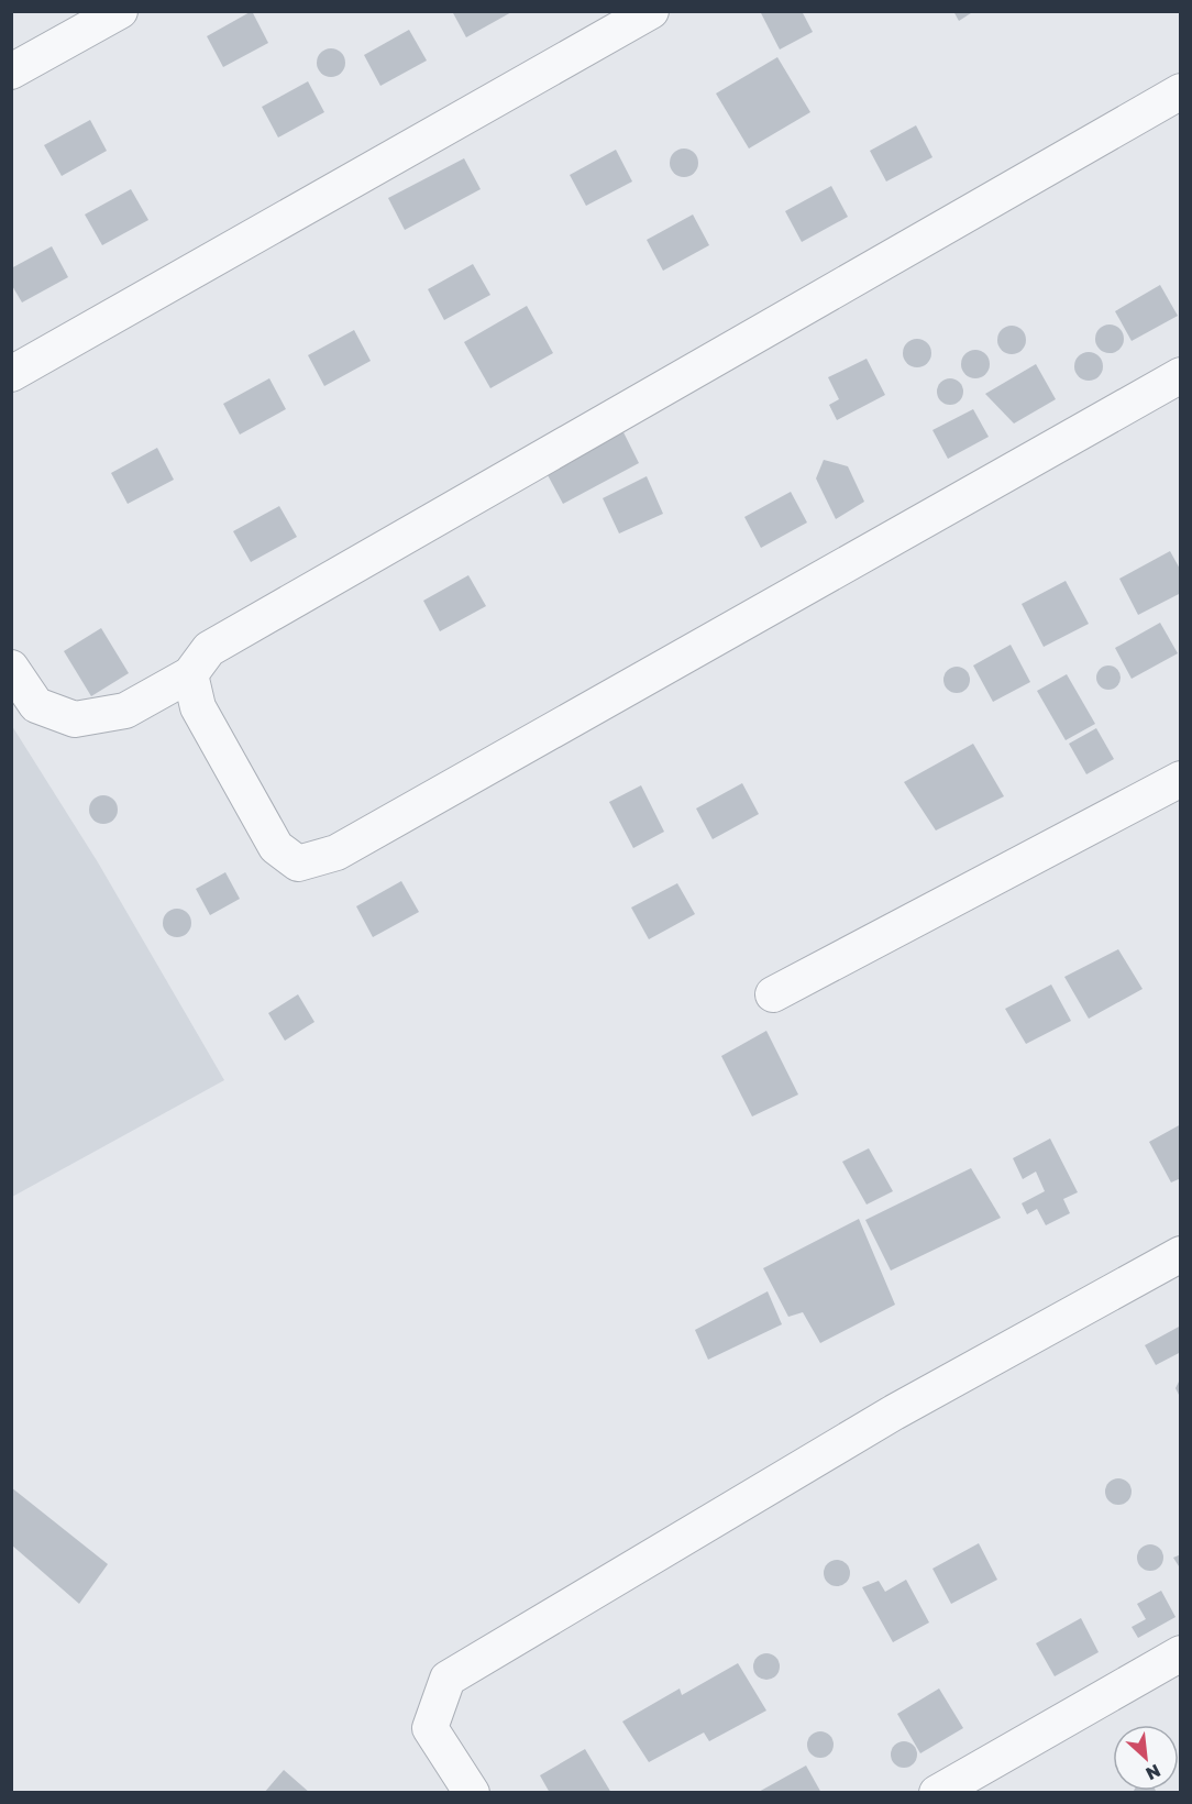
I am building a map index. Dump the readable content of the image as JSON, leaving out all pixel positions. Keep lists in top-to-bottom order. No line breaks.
{"north":"bottom right"}
